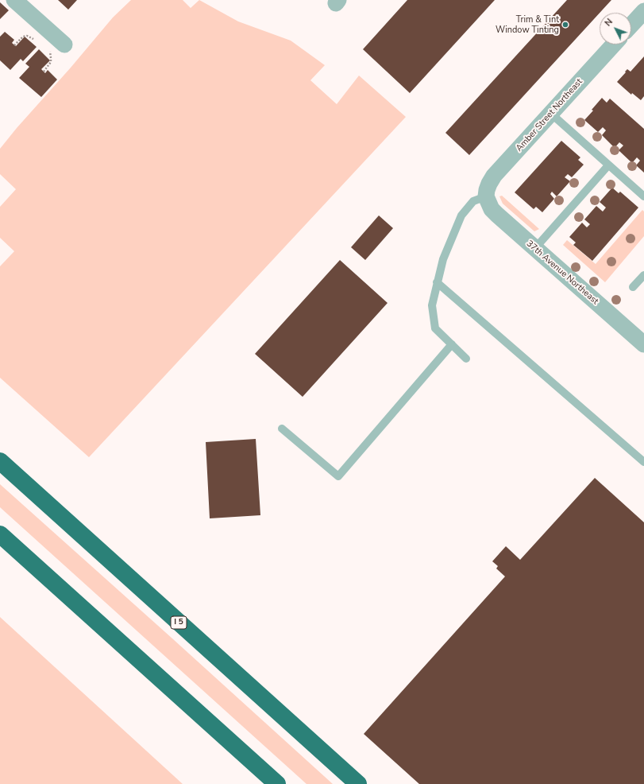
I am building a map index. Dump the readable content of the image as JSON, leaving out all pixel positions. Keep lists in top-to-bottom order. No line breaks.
{"streets":{"highway":["I 5"],"street":["Amber Street Northeast","37th Avenue Northeast"]},"crossings":[["Amber Street Northeast","37th Avenue Northeast"]],"places":["Trim & Tint Window Tinting"],"north":"top left"}
